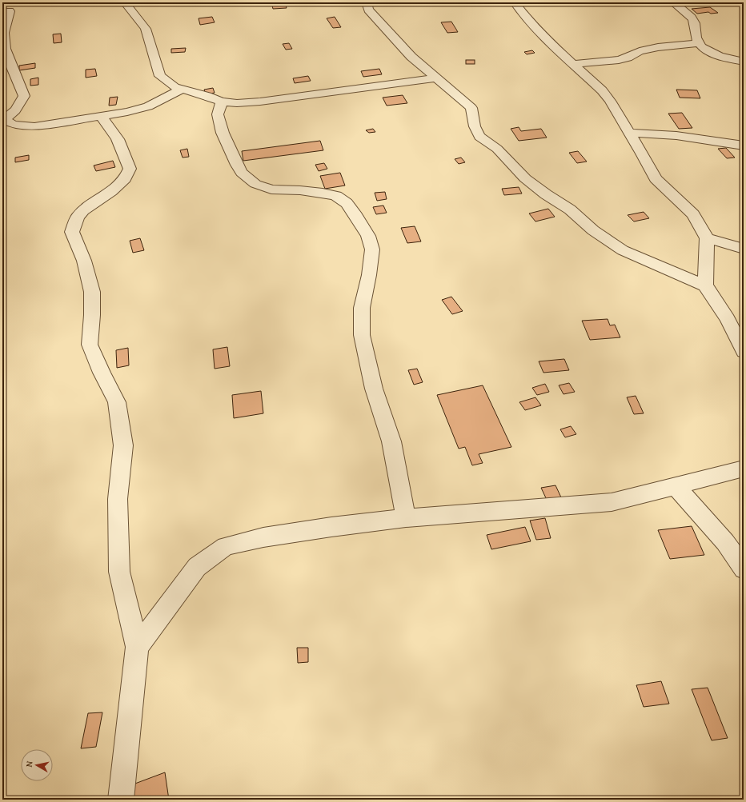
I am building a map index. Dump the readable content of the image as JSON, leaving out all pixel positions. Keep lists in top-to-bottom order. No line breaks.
{"north":"left"}
